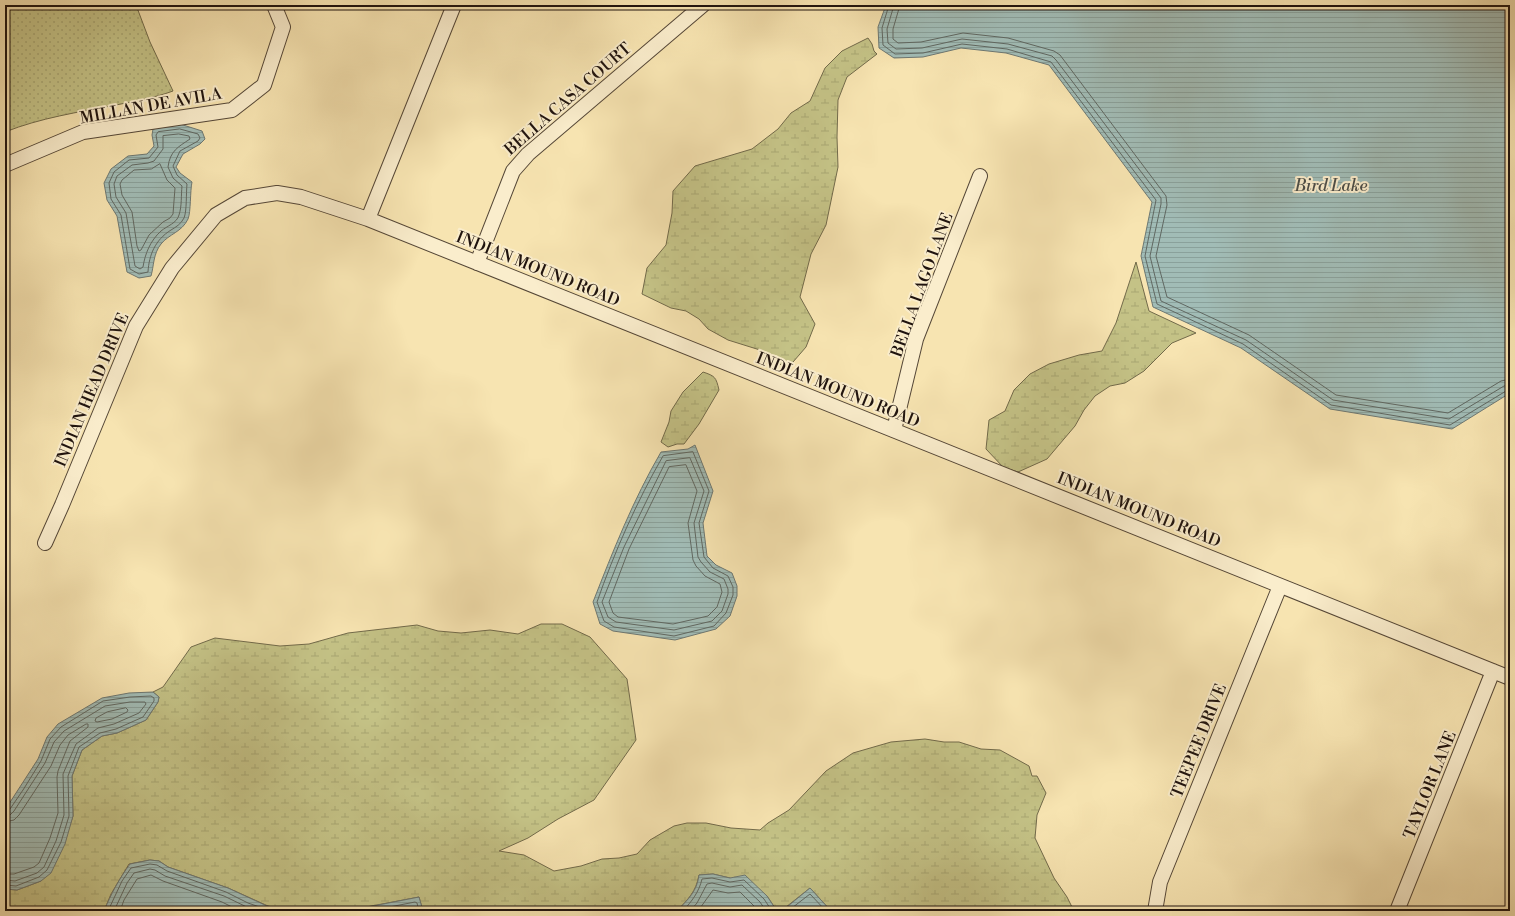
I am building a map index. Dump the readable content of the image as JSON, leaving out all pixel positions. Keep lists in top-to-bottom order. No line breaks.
{"streets":{"street":["BELLA CASA COURT","MILLAN DE AVILA","INDIAN MOUND ROAD","BELLA LAGO LANE","INDIAN HEAD DRIVE","TEEPEE DRIVE","TAYLOR LANE"]},"crossings":[["BELLA CASA COURT","INDIAN MOUND ROAD"],["INDIAN MOUND ROAD","BELLA LAGO LANE"],["INDIAN MOUND ROAD","INDIAN HEAD DRIVE"],["INDIAN MOUND ROAD","TEEPEE DRIVE"],["INDIAN MOUND ROAD","TAYLOR LANE"]],"water":["Bird Lake"]}
